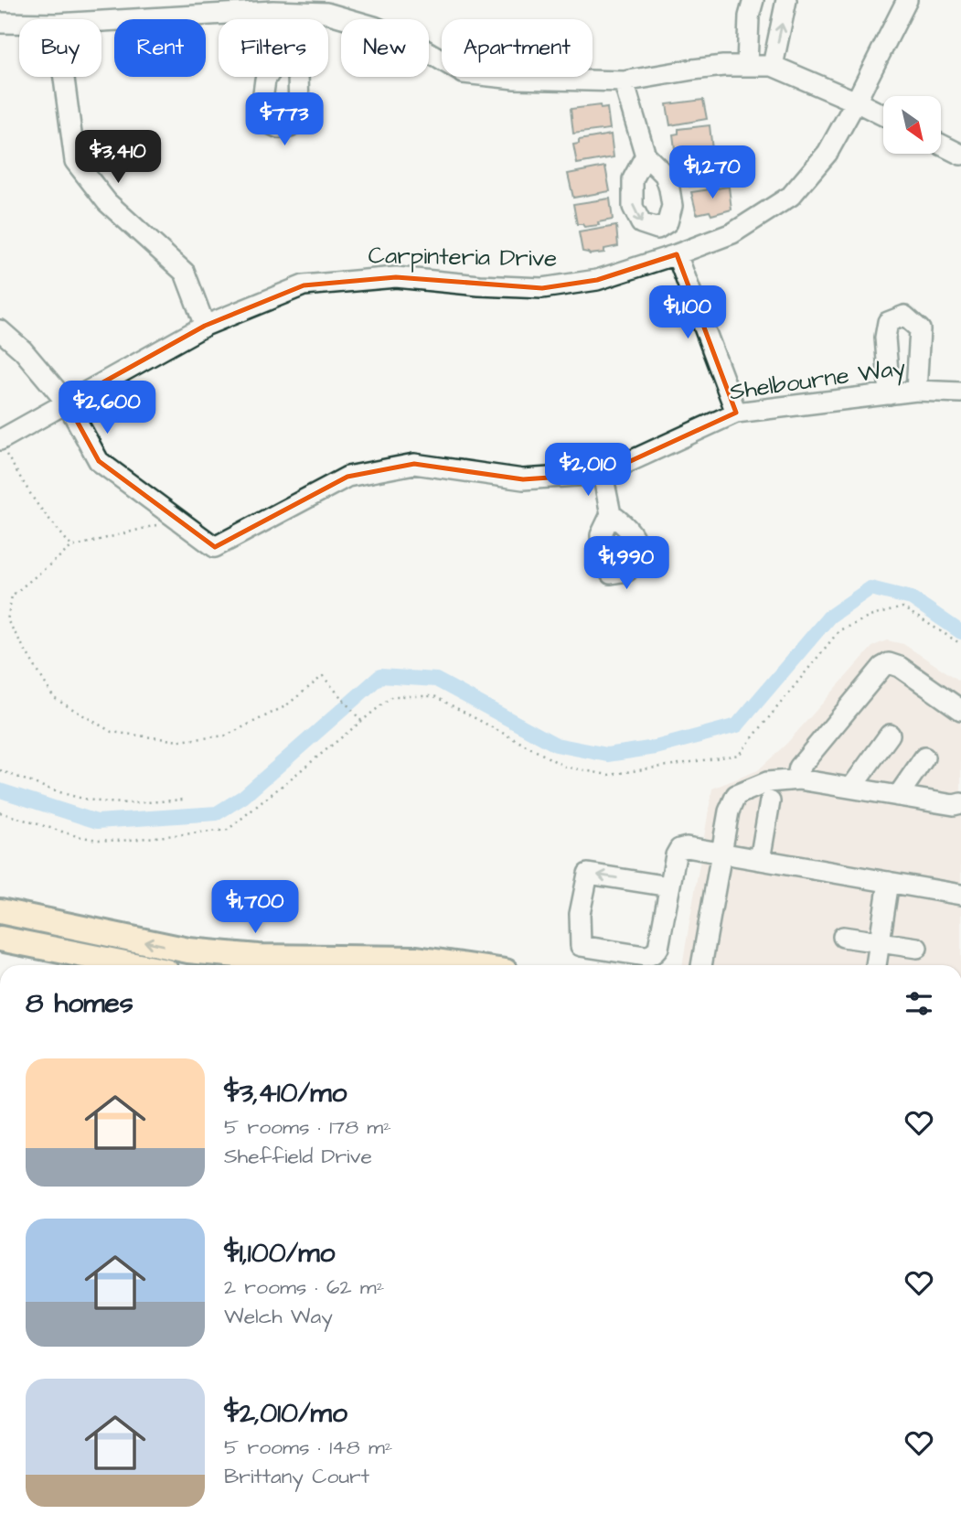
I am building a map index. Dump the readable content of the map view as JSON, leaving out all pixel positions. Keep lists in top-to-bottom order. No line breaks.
{"streets":{"street":["Carpinteria Drive","Shelbourne Way"]},"north":"bottom right","page":{"chip":["Buy","Rent","Filters","New","Apartment"],"price":["$773","$3,410","$1,270","$1,100","$2,600","$2,010","$1,990","$1,700"],"heading":"8 homes","list":[{"name":"$3,410/mo","note":"5 rooms · 178 m² · Sheffield Drive"},{"name":"$1,100/mo","note":"2 rooms · 62 m² · Welch Way"},{"name":"$2,010/mo","note":"5 rooms · 148 m² · Brittany Court"}]}}
